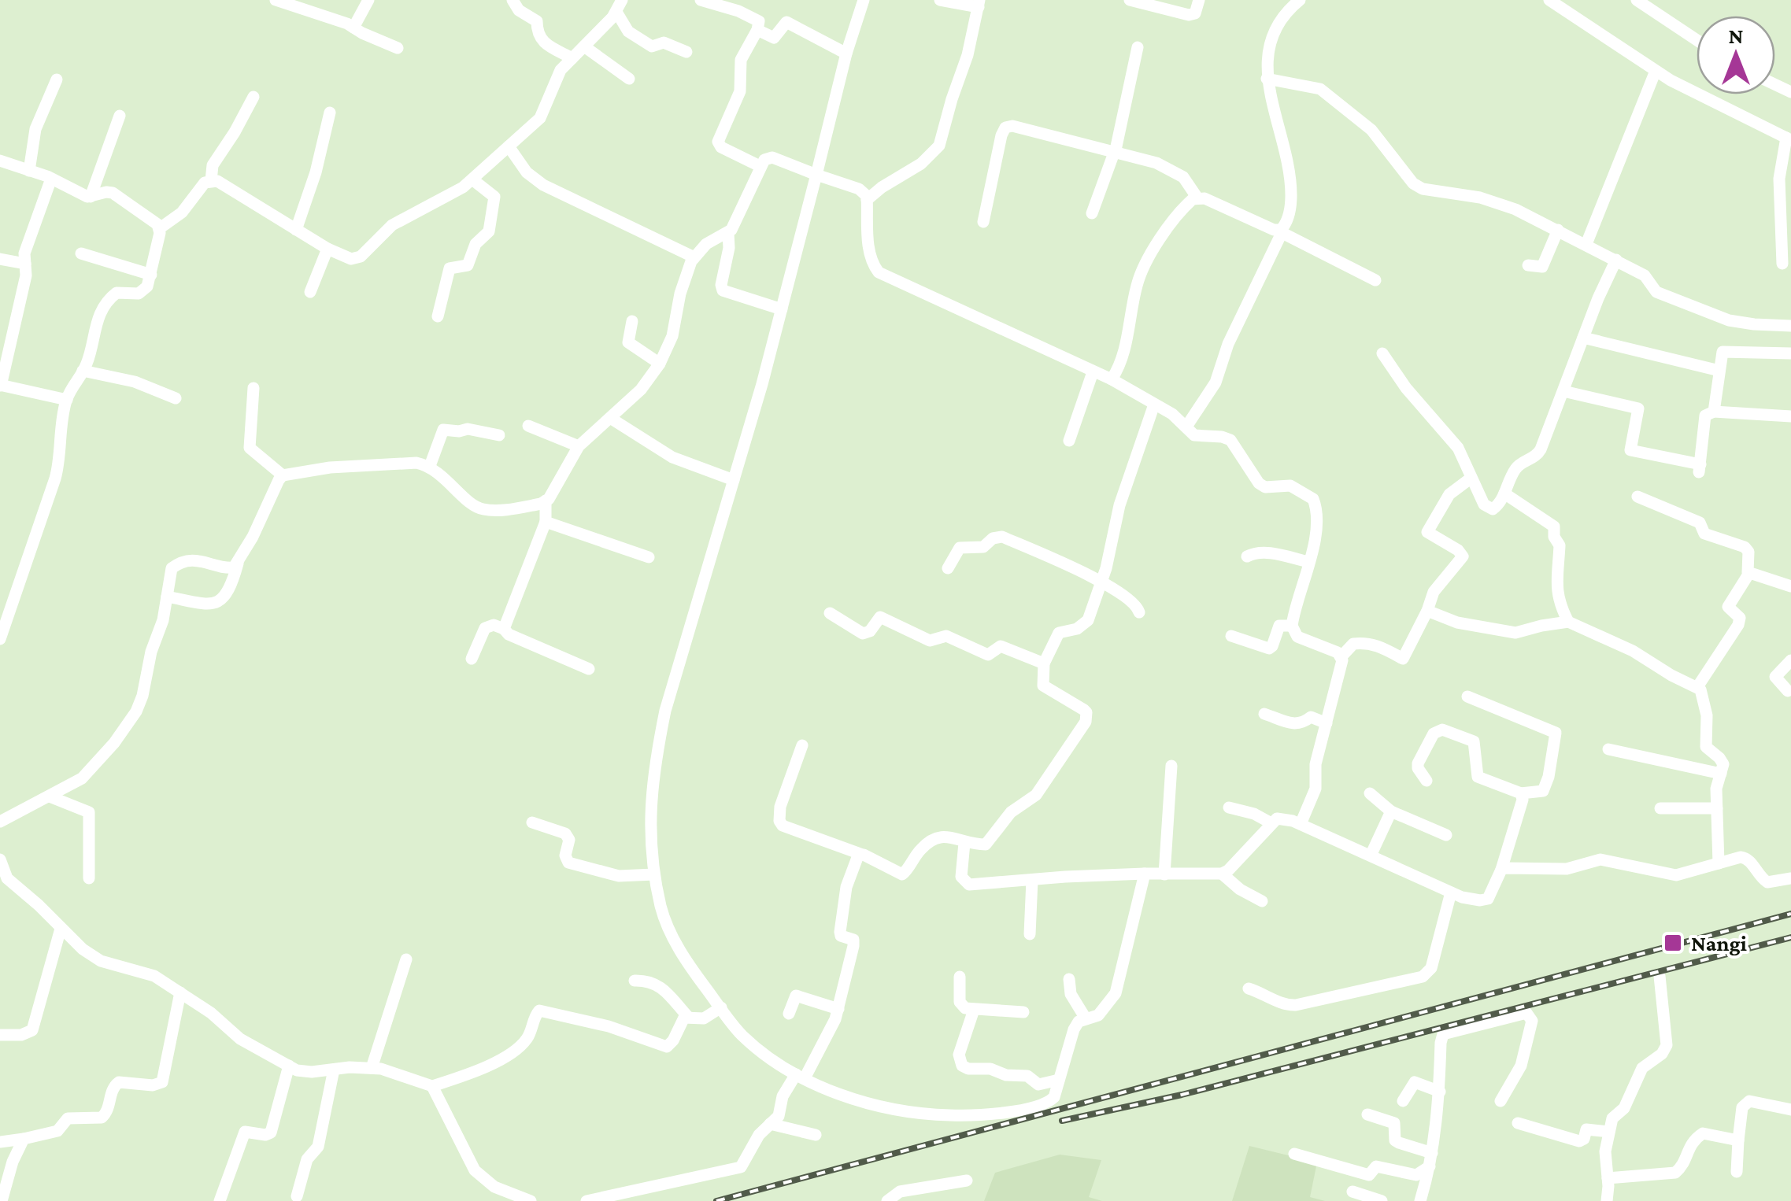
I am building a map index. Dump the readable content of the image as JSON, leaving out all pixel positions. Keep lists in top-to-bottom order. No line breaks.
{"places":{"transit":["Nangi"]},"north":"top"}
